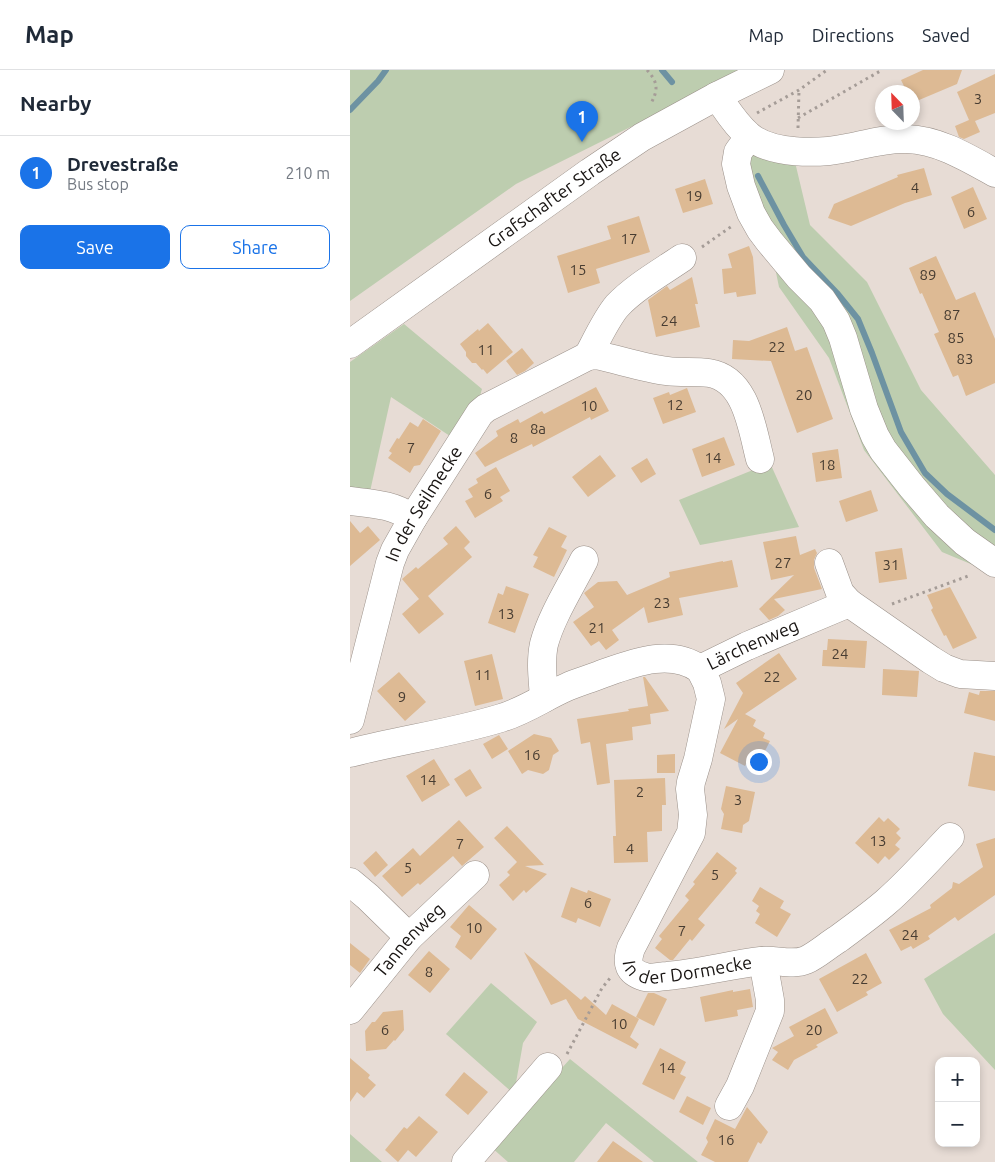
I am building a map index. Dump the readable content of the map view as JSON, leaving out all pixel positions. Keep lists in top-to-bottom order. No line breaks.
{"streets":{"street":["Grafschafter Straße","In der Seilmecke","Lärchenweg","Tannenweg","In der Dormecke"]},"crossings":[["Lärchenweg","In der Dormecke"]],"house_numbers":["3","4","19","6","17","15","89","87","24","85","22","11","83","20","12","10","8a","8","7","14","18","6","27","31","23","13","21","24","11","22","9","16","14","2","3","13","7","4","5","5","6","10","7","24","8","22","10","6","20","14","16"],"north":"top left","page":{"header":"Map","nav":["Map","Directions","Saved"],"heading":"Nearby","pins":"1","list":[{"mark":"1","name":"Drevestraße","note":"Bus stop","value":"210 m"}],"buttons":["Save","Share"],"map_buttons":["+","−"]}}
